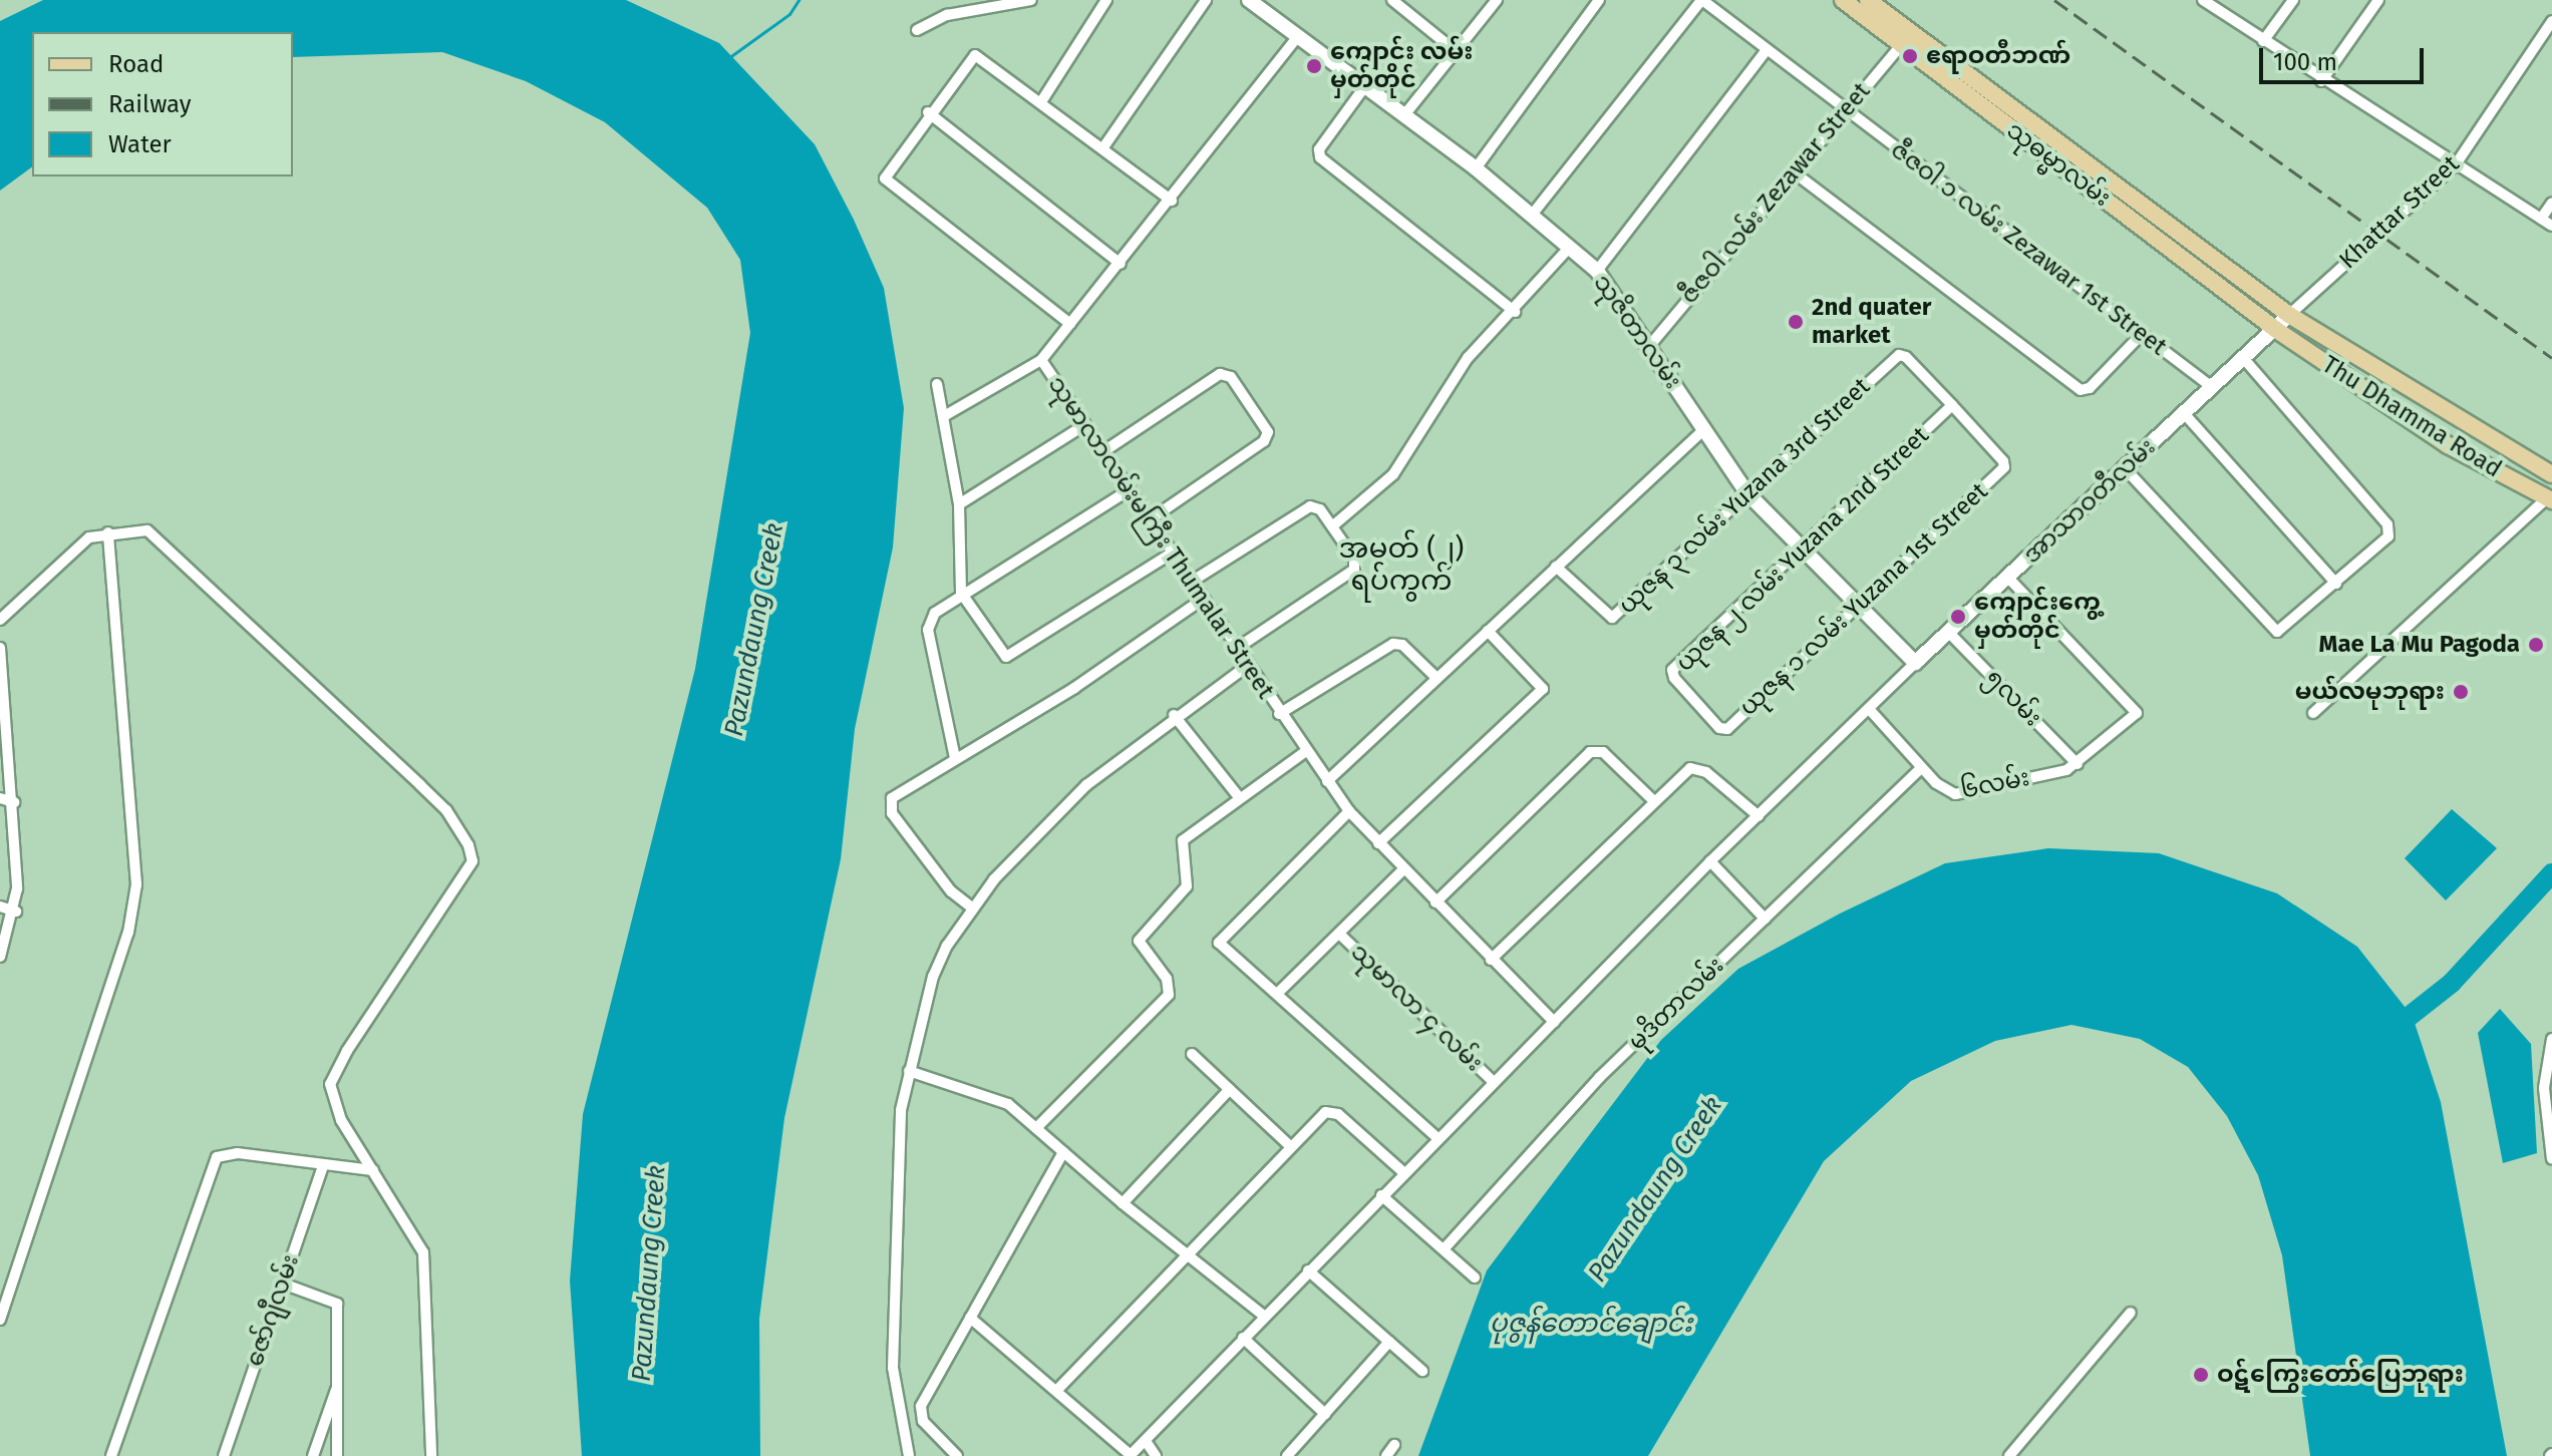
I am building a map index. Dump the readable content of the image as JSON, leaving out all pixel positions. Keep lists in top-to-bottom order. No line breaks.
{"streets":{"main road":["သုဓမ္မာလမ်း","သုဇိတာလမ်း","Thu Dhamma Road","အာသာဝတီလမ်း"],"street":["ဇီဇဝါ လမ်း Zezawar Street","Khattar Street","ဇီဇဝါ ၁ လမ်း Zezawar 1st Street","ယုဇန ၃ လမ်း Yuzana 3rd Street","သုမာလာလမ်းမကြီး Thumalar Street","ယုဇန ၂ လမ်း Yuzana 2nd Street","ယုဇန ၁ လမ်း Yuzana 1st Street","၅လမ်း","၆လမ်း","မုဒိတာလမ်း","သုမာလာ ၄ လမ်း","ဇော်ဂျီလမ်း"]},"crossings":[["သုဓမ္မာလမ်း","ဇီဇဝါ လမ်း Zezawar Street"],["သုဓမ္မာလမ်း","Khattar Street"],["သုဓမ္မာလမ်း","Thu Dhamma Road"],["သုဓမ္မာလမ်း","အာသာဝတီလမ်း"],["ဇီဇဝါ လမ်း Zezawar Street","ဇီဇဝါ ၁ လမ်း Zezawar 1st Street"],["ဇီဇဝါ လမ်း Zezawar Street","သုဇိတာလမ်း"],["Khattar Street","Thu Dhamma Road"],["Khattar Street","အာသာဝတီလမ်း"],["ဇီဇဝါ ၁ လမ်း Zezawar 1st Street","အာသာဝတီလမ်း"],["သုဇိတာလမ်း","ယုဇန ၃ လမ်း Yuzana 3rd Street"],["သုဇိတာလမ်း","အာသာဝတီလမ်း"],["သုဇိတာလမ်း","သုမာလာလမ်းမကြီး Thumalar Street"],["သုဇိတာလမ်း","ယုဇန ၂ လမ်း Yuzana 2nd Street"],["သုဇိတာလမ်း","ယုဇန ၁ လမ်း Yuzana 1st Street"],["Thu Dhamma Road","အာသာဝတီလမ်း"],["ယုဇန ၃ လမ်း Yuzana 3rd Street","ယုဇန ၂ လမ်း Yuzana 2nd Street"],["ယုဇန ၃ လမ်း Yuzana 3rd Street","ယုဇန ၁ လမ်း Yuzana 1st Street"],["အာသာဝတီလမ်း","၅လမ်း"],["အာသာဝတီလမ်း","၆လမ်း"],["ယုဇန ၂ လမ်း Yuzana 2nd Street","ယုဇန ၁ လမ်း Yuzana 1st Street"],["၅လမ်း","၆လမ်း"],["၆လမ်း","မုဒိတာလမ်း"]],"districts":["အမှတ် (၂) ရပ်ကွက်"],"water":["Pazundaung Creek","ပုဇွန်တောင်ချောင်း"],"places":["ဧရာဝတီဘဏ်","ကျောင်း လမ်း မှတ်တိုင်","2nd quater market","ကျောင်းကွေ့ မှတ်တိုင်","Mae La Mu Pagoda","မယ်လမုဘုရား","ဝဋ်ကြွေးတော်ပြေဘုရား"],"legend":["Road","Railway","Water"],"scale_bar":"100 m"}
